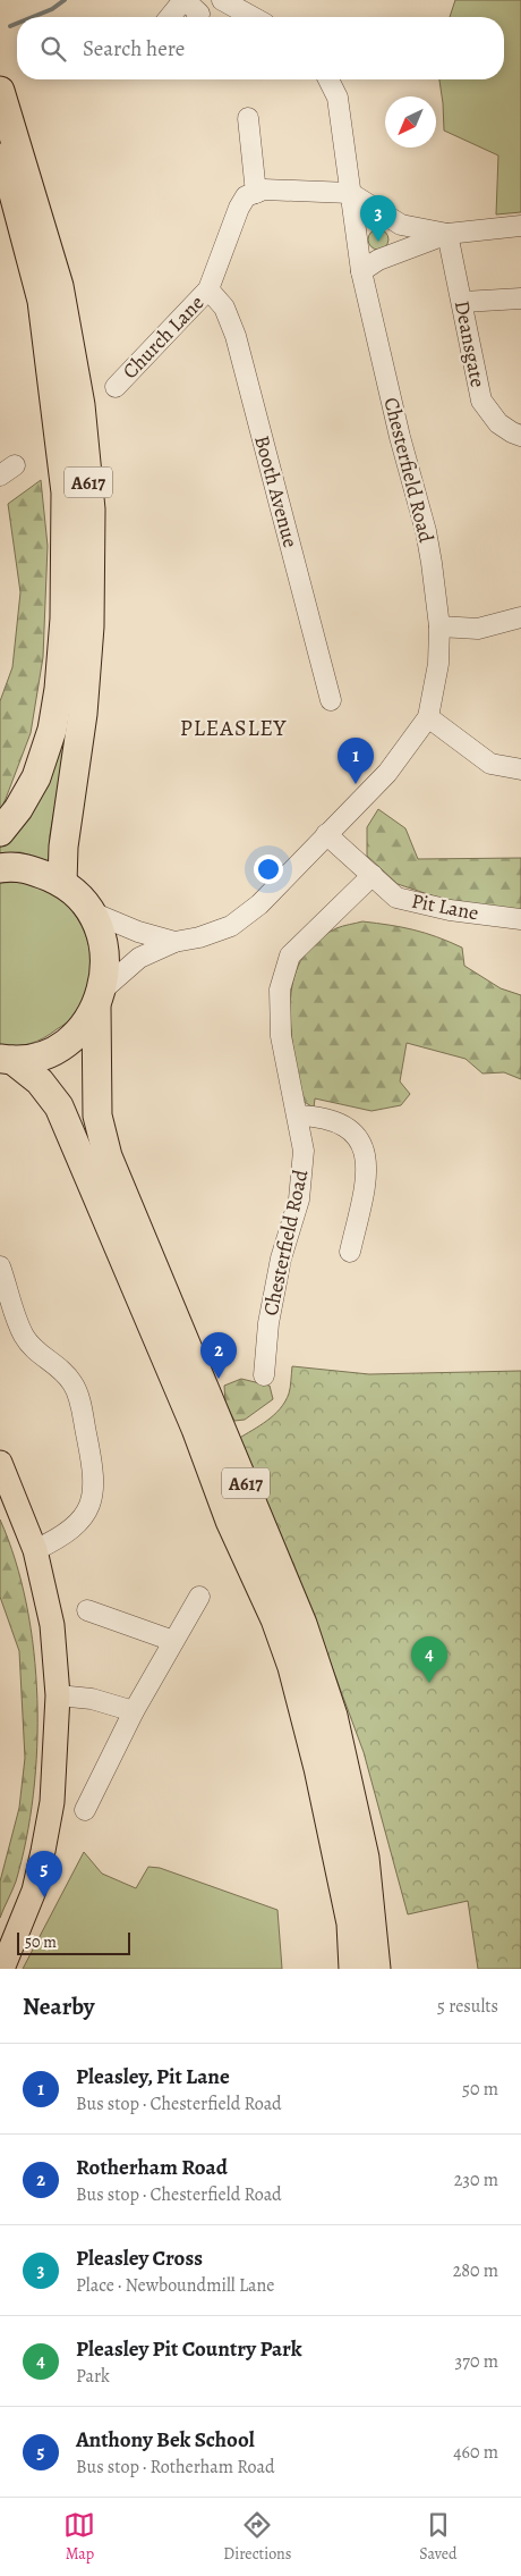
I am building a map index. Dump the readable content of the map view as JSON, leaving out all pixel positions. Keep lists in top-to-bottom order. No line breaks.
{"streets":{"highway":["A617"],"street":["Church Lane","Deansgate","Chesterfield Road","Booth Avenue","Pit Lane"]},"crossings":[["Church Lane","Booth Avenue"],["Chesterfield Road","Pit Lane"]],"districts":["PLEASLEY"],"scale_bar":"50 m","north":"bottom left","page":{"search":"Search here","pins":["3","1","2","4","5"],"scale":"50 m","heading":["Nearby","5 results"],"list":[{"mark":"1","name":"Pleasley, Pit Lane","note":"Bus stop · Chesterfield Road","value":"50 m"},{"mark":"2","name":"Rotherham Road","note":"Bus stop · Chesterfield Road","value":"230 m"},{"mark":"3","name":"Pleasley Cross","note":"Place · Newboundmill Lane","value":"280 m"},{"mark":"4","name":"Pleasley Pit Country Park","note":"Park","value":"370 m"},{"mark":"5","name":"Anthony Bek School","note":"Bus stop · Rotherham Road","value":"460 m"}],"nav":["Map","Directions","Saved"]}}
